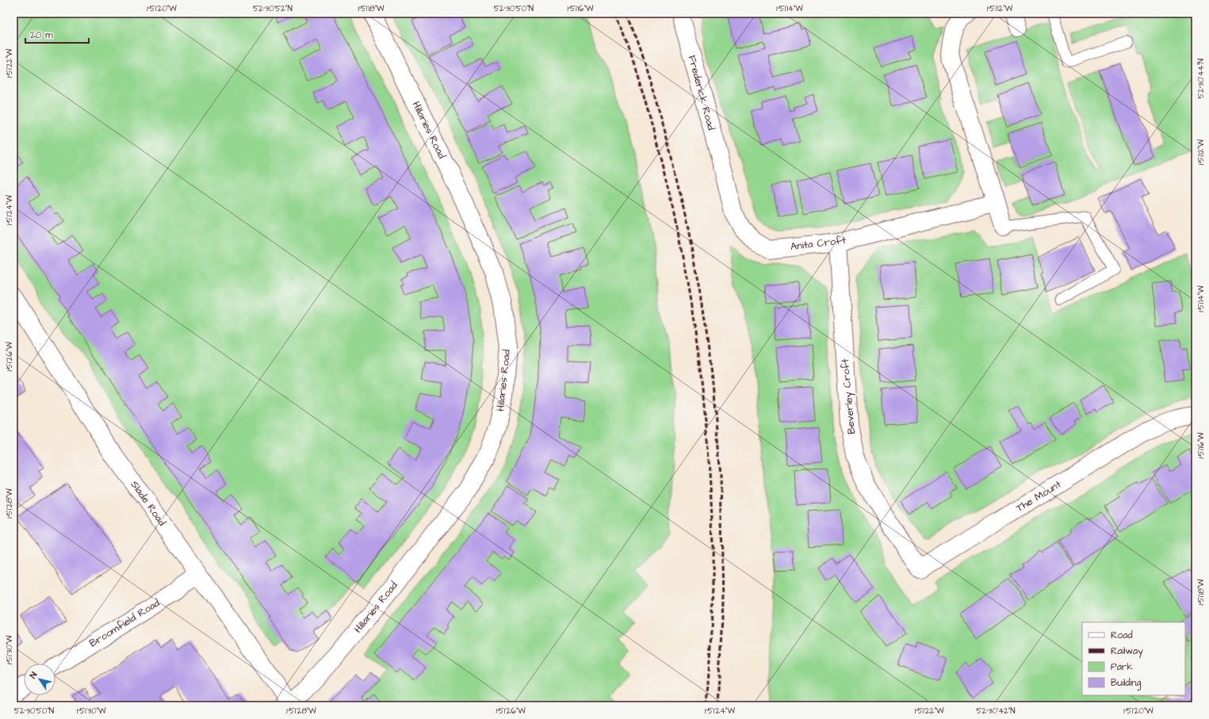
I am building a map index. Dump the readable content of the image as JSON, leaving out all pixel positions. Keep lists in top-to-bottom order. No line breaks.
{"streets":{"street":["Frederick Road","Hillaries Road","Anita Croft","Beverley Croft","The Mount","Slade Road","Broomfield Road"]},"crossings":[["Frederick Road","Anita Croft"],["Hillaries Road","Slade Road"],["Anita Croft","Beverley Croft"],["Beverley Croft","The Mount"],["Slade Road","Broomfield Road"]],"legend":["Road","Railway","Park","Building"],"scale_bar":"20 m","north":"top left","coordinates":["1°51'20\"W","52°30'52\"N","1°51'18\"W","52°30'50\"N","1°51'16\"W","1°51'14\"W","1°51'12\"W","1°51'22\"W","52°30'44\"N","1°51'24\"W","1°51'26\"W","1°51'28\"W","1°51'30\"W","52°30'42\"N"]}
